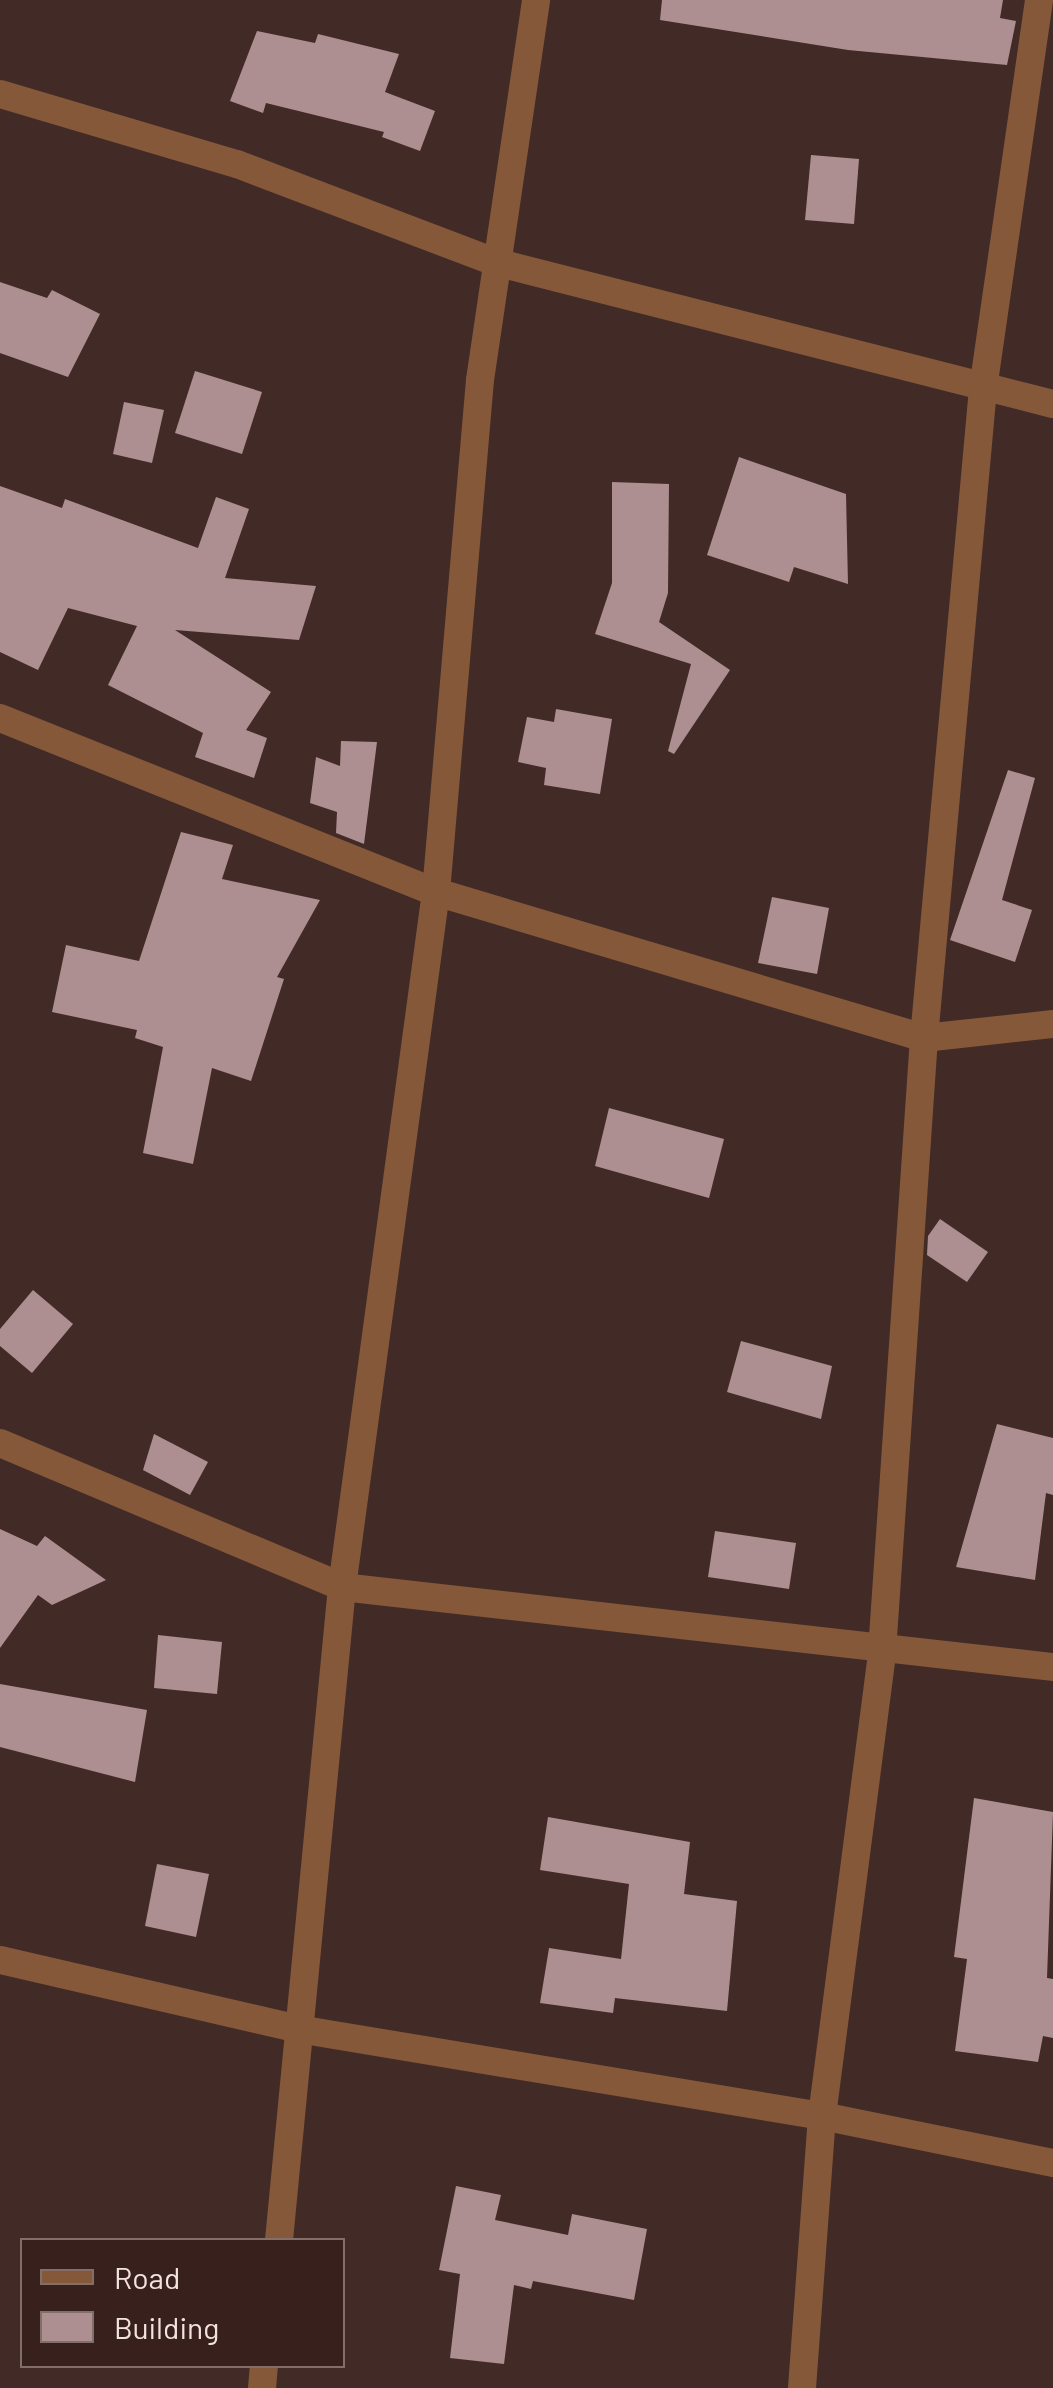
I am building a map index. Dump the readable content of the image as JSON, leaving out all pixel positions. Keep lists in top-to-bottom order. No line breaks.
{"legend":["Road","Building"]}
